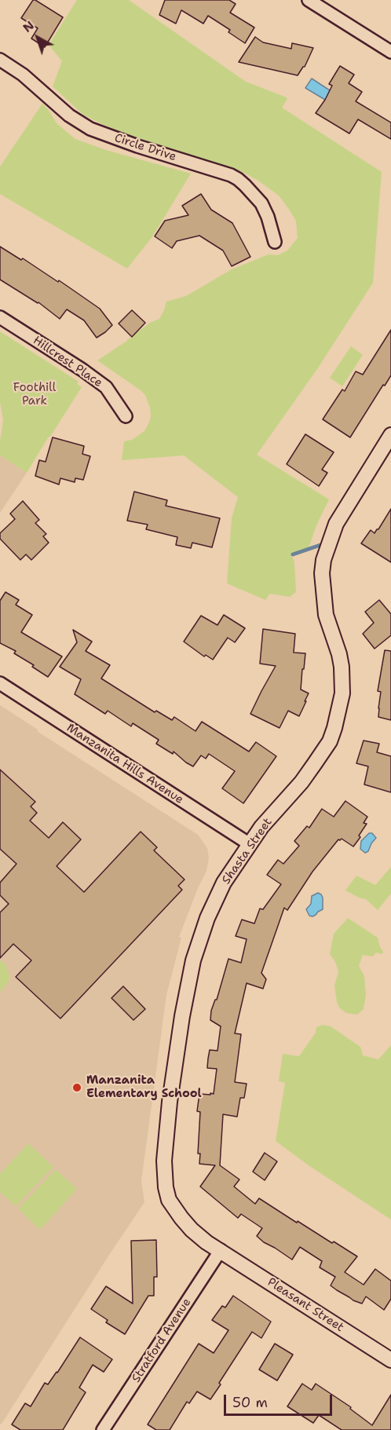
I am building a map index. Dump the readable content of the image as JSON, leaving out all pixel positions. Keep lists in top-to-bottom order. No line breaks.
{"streets":{"street":["Circle Drive","Hillcrest Place","Manzanita Hills Avenue","Shasta Street","Pleasant Street","Stratford Avenue"]},"crossings":[["Manzanita Hills Avenue","Shasta Street"],["Shasta Street","Pleasant Street"],["Shasta Street","Stratford Avenue"],["Pleasant Street","Stratford Avenue"]],"parks":["Foothill Park"],"places":["Manzanita Elementary School"],"scale_bar":"50 m","north":"top left"}
